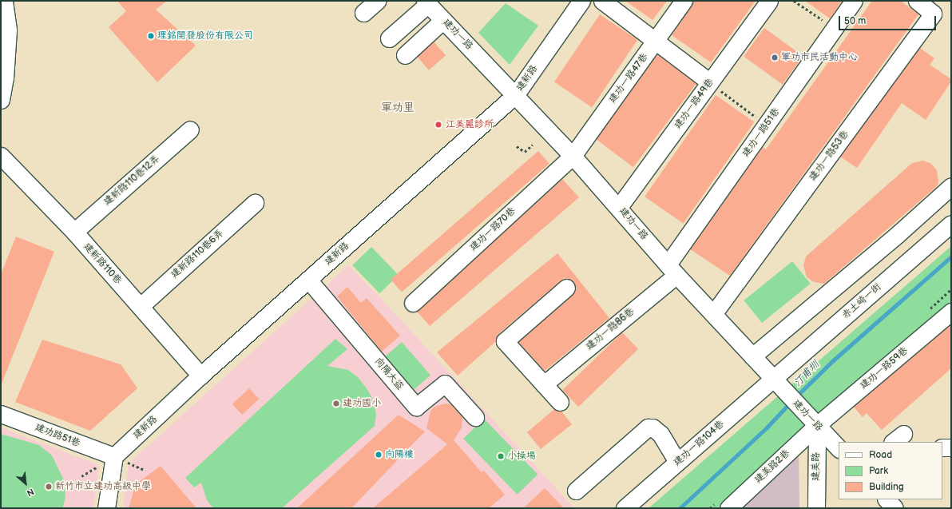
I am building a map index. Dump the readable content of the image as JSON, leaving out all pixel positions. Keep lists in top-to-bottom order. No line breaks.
{"streets":{"street":["建功一路","建新路","建功一路47巷","建功一路49巷","建功一路51巷","建功一路53巷","建新路110巷12弄","建功一路70巷","建新路110巷6弄","建新路110巷","赤土崎一街","建功一路86巷","建功一路59巷","向陽大盜","建功路51巷","建功一路104巷","建美路2巷","建美路"]},"crossings":[["建功一路","建新路"],["建功一路","建功一路47巷"],["建功一路","建功一路49巷"],["建功一路","建功一路51巷"],["建功一路","建功一路53巷"],["建功一路","建功一路70巷"],["建功一路","赤土崎一街"],["建功一路","建功一路86巷"],["建功一路","建功一路59巷"],["建功一路","建功一路104巷"],["建功一路","建美路2巷"],["建功一路","建美路"],["建新路","建新路110巷"],["建新路","向陽大盜"],["建新路","建功路51巷"],["建功一路47巷","建功一路70巷"],["建功一路51巷","建功一路86巷"],["建新路110巷12弄","建新路110巷"],["建新路110巷6弄","建新路110巷"],["赤土崎一街","建功一路104巷"],["建功一路59巷","建美路2巷"],["建功一路59巷","建美路"],["建美路2巷","建美路"]],"districts":["軍功里"],"water":["汀甫圳"],"places":["理銘開發股份有限公司","軍功市民活動中心","江美麗診所","建功國小","向陽樓","小操場","新竹市立建功高級中學"],"legend":["Road","Park","Building"],"scale_bar":"50 m","north":"bottom right"}
